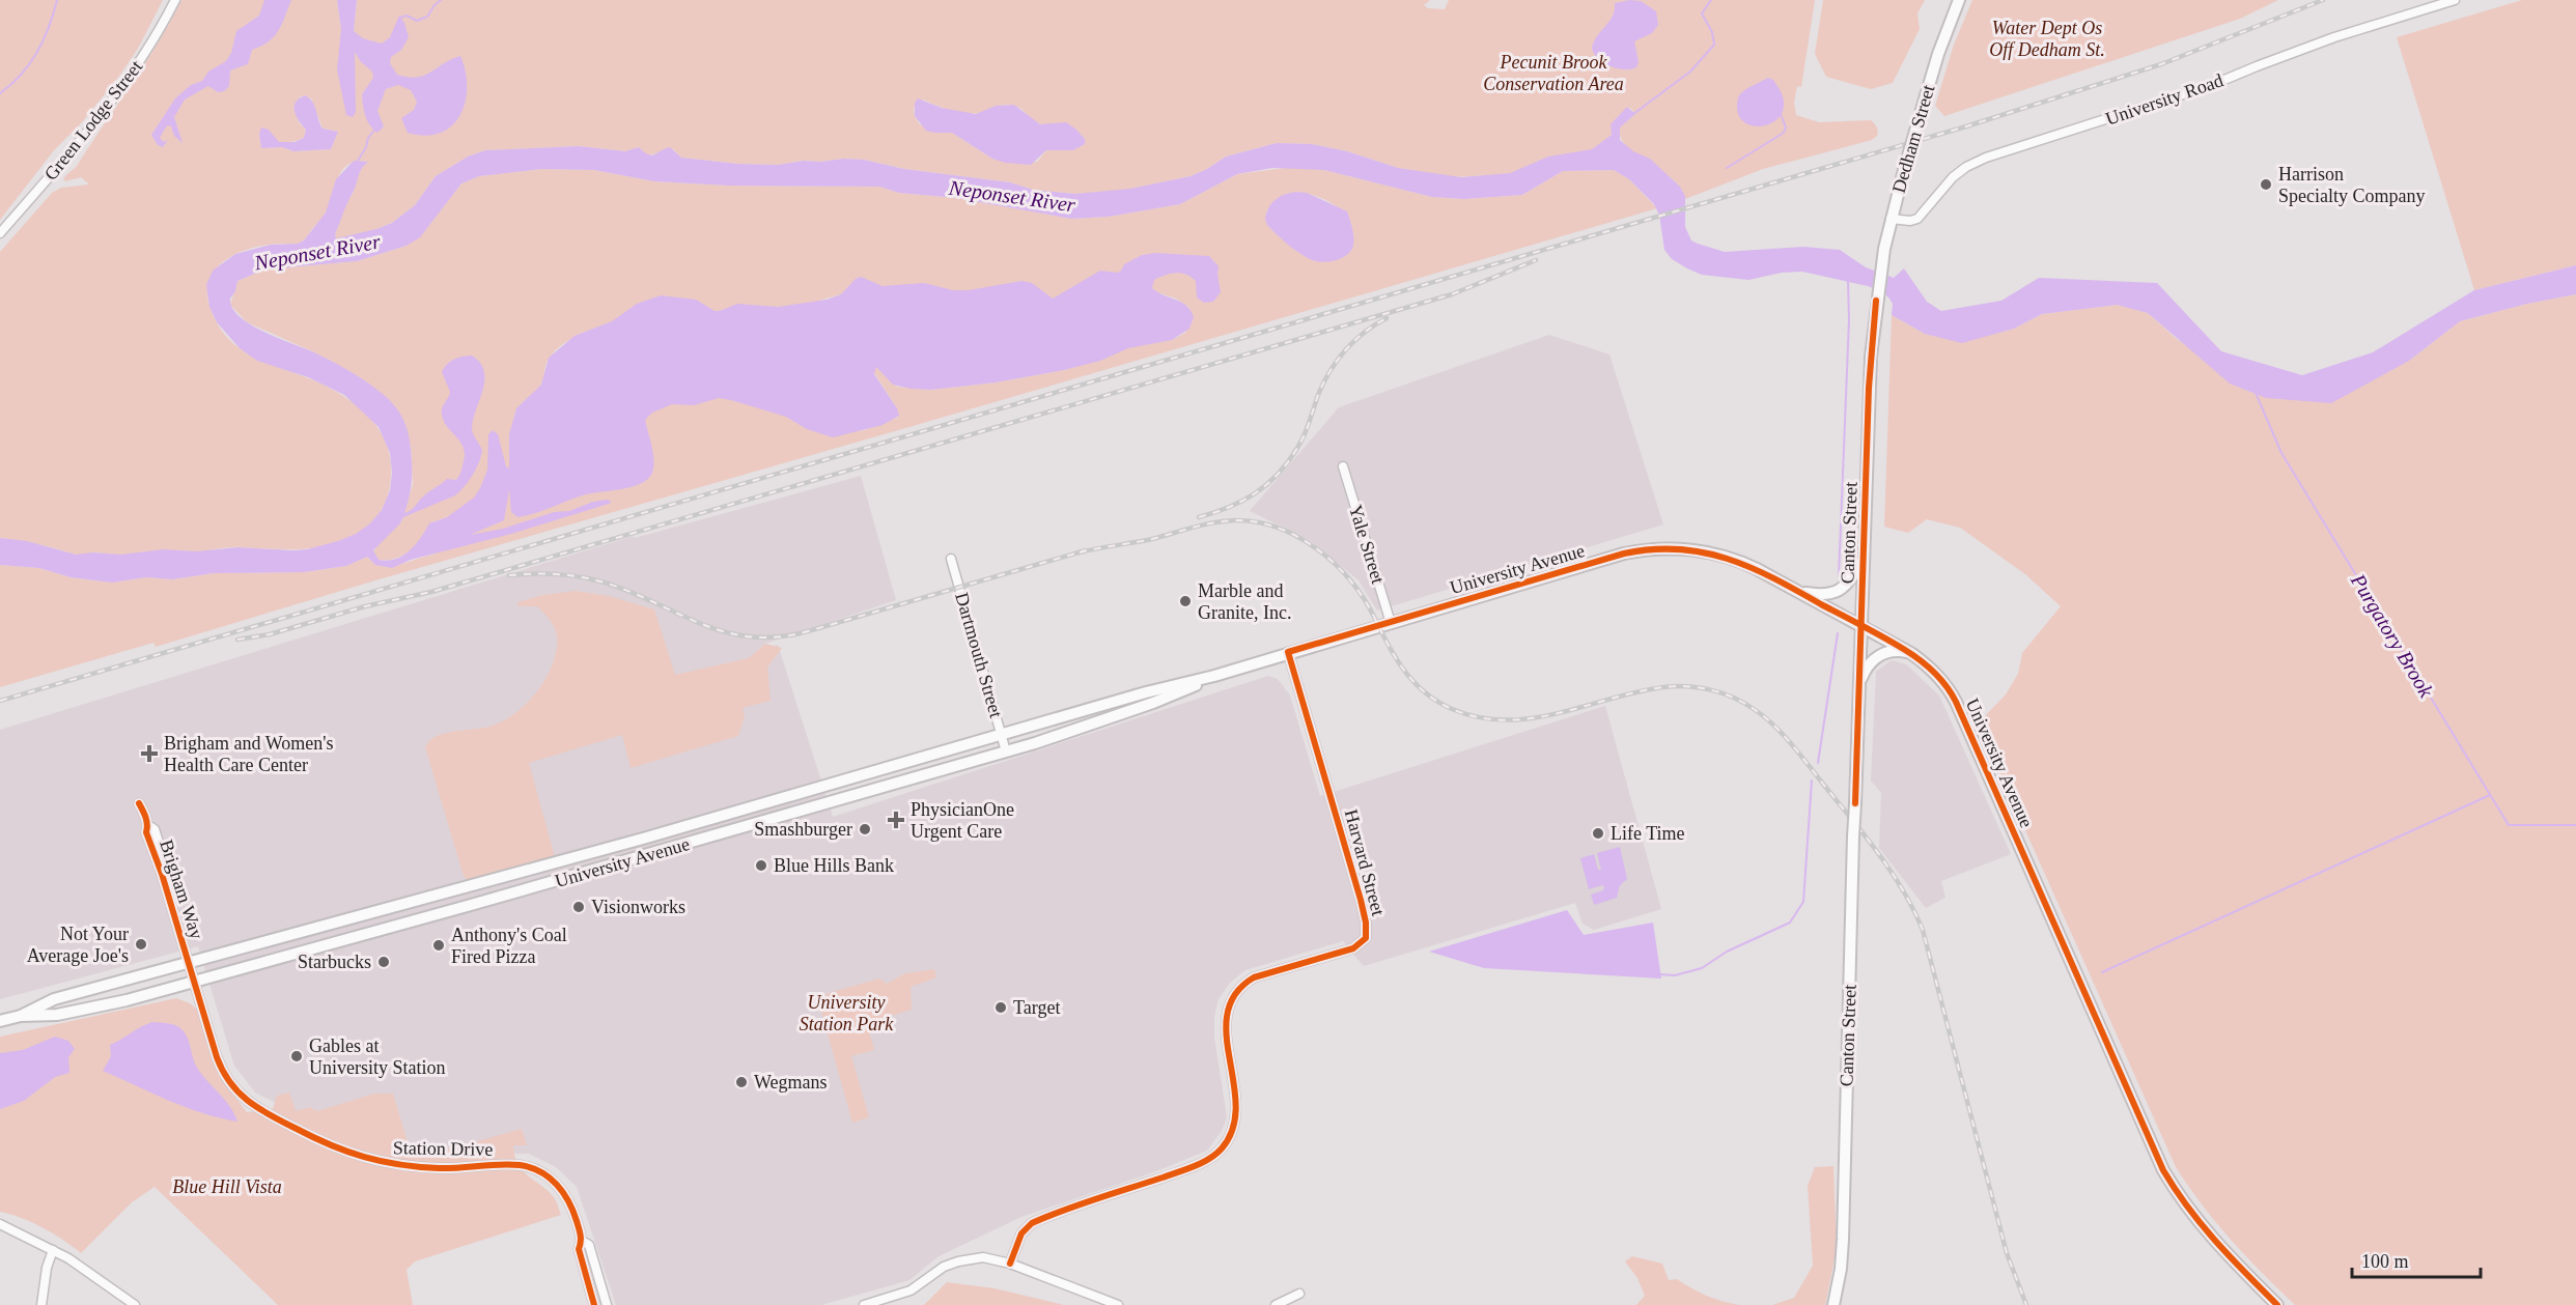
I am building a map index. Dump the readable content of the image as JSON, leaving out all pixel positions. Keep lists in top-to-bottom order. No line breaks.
{"streets":{"main road":["Dedham Street","Canton Street","University Avenue"],"street":["University Road","Green Lodge Street","Yale Street","Dartmouth Street","Harvard Street","Brigham Way","Station Drive"]},"crossings":[["University Road","Dedham Street"],["Dedham Street","Canton Street"],["Canton Street","University Avenue"],["Yale Street","University Avenue"],["University Avenue","Dartmouth Street"],["University Avenue","Harvard Street"],["University Avenue","Brigham Way"],["University Avenue","Station Drive"],["Brigham Way","Station Drive"]],"water":["Neponset River","Purgatory Brook"],"parks":["Water Dept Os Off Dedham St.","Pecunit Brook Conservation Area","University Station Park","Blue Hill Vista"],"places":{"other":["Harrison Specialty Company","Marble and Granite, Inc.","Smashburger","Life Time","Blue Hills Bank","Visionworks","Not Your Average Joe's","Anthony's Coal Fired Pizza","Starbucks","Target","Gables at University Station","Wegmans"],"health":["Brigham and Women's Health Care Center","PhysicianOne Urgent Care"]},"scale_bar":"100 m"}
